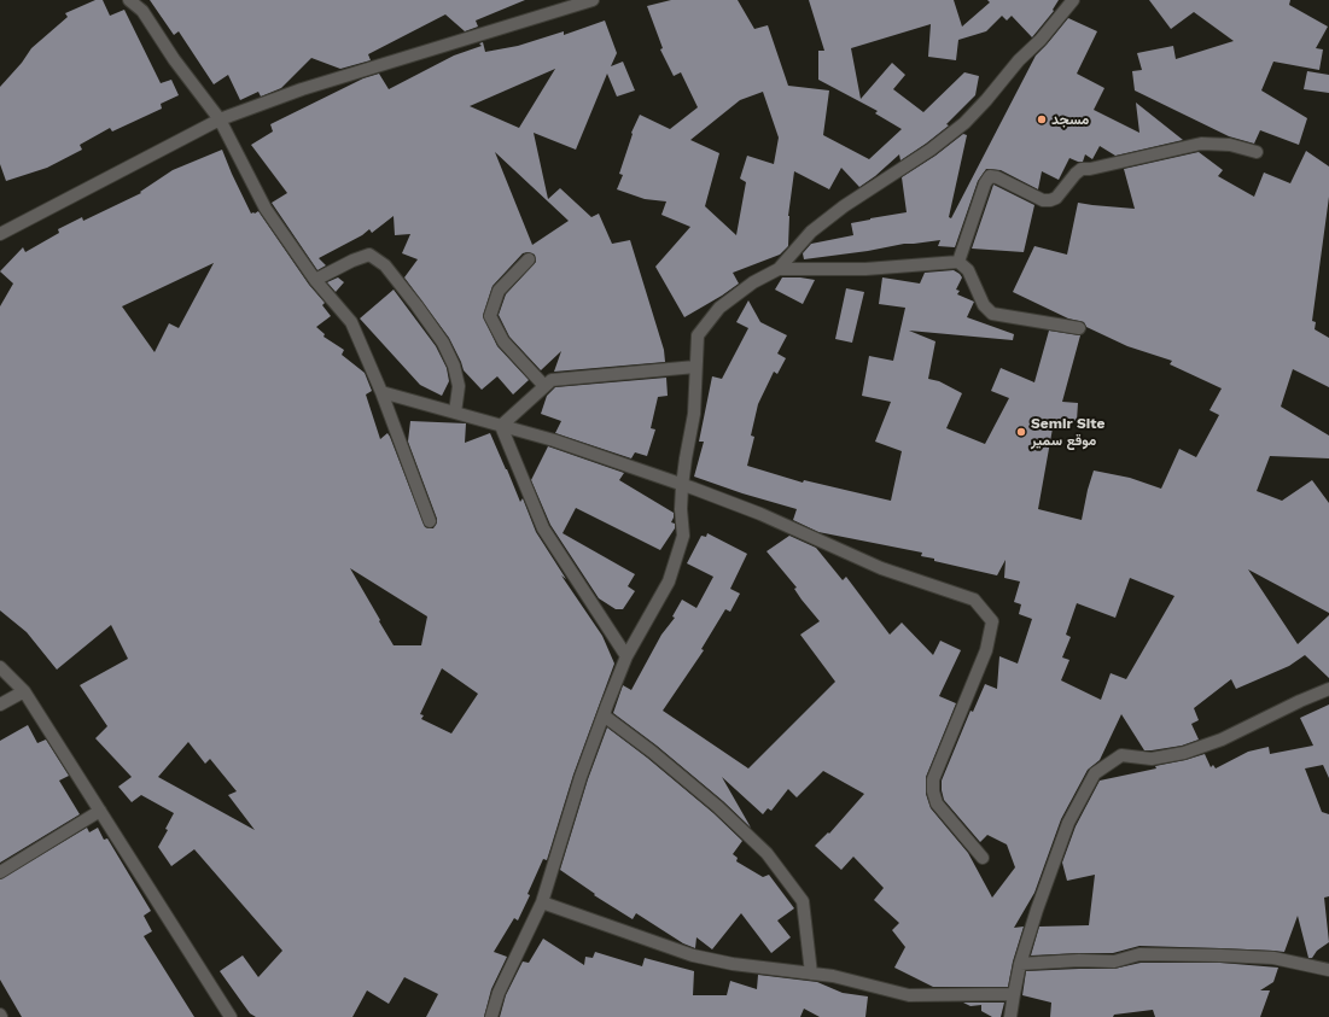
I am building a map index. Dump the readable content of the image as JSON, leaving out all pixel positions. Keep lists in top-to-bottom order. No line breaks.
{"places":["مسجد","Semir Site موقع سمير"]}
